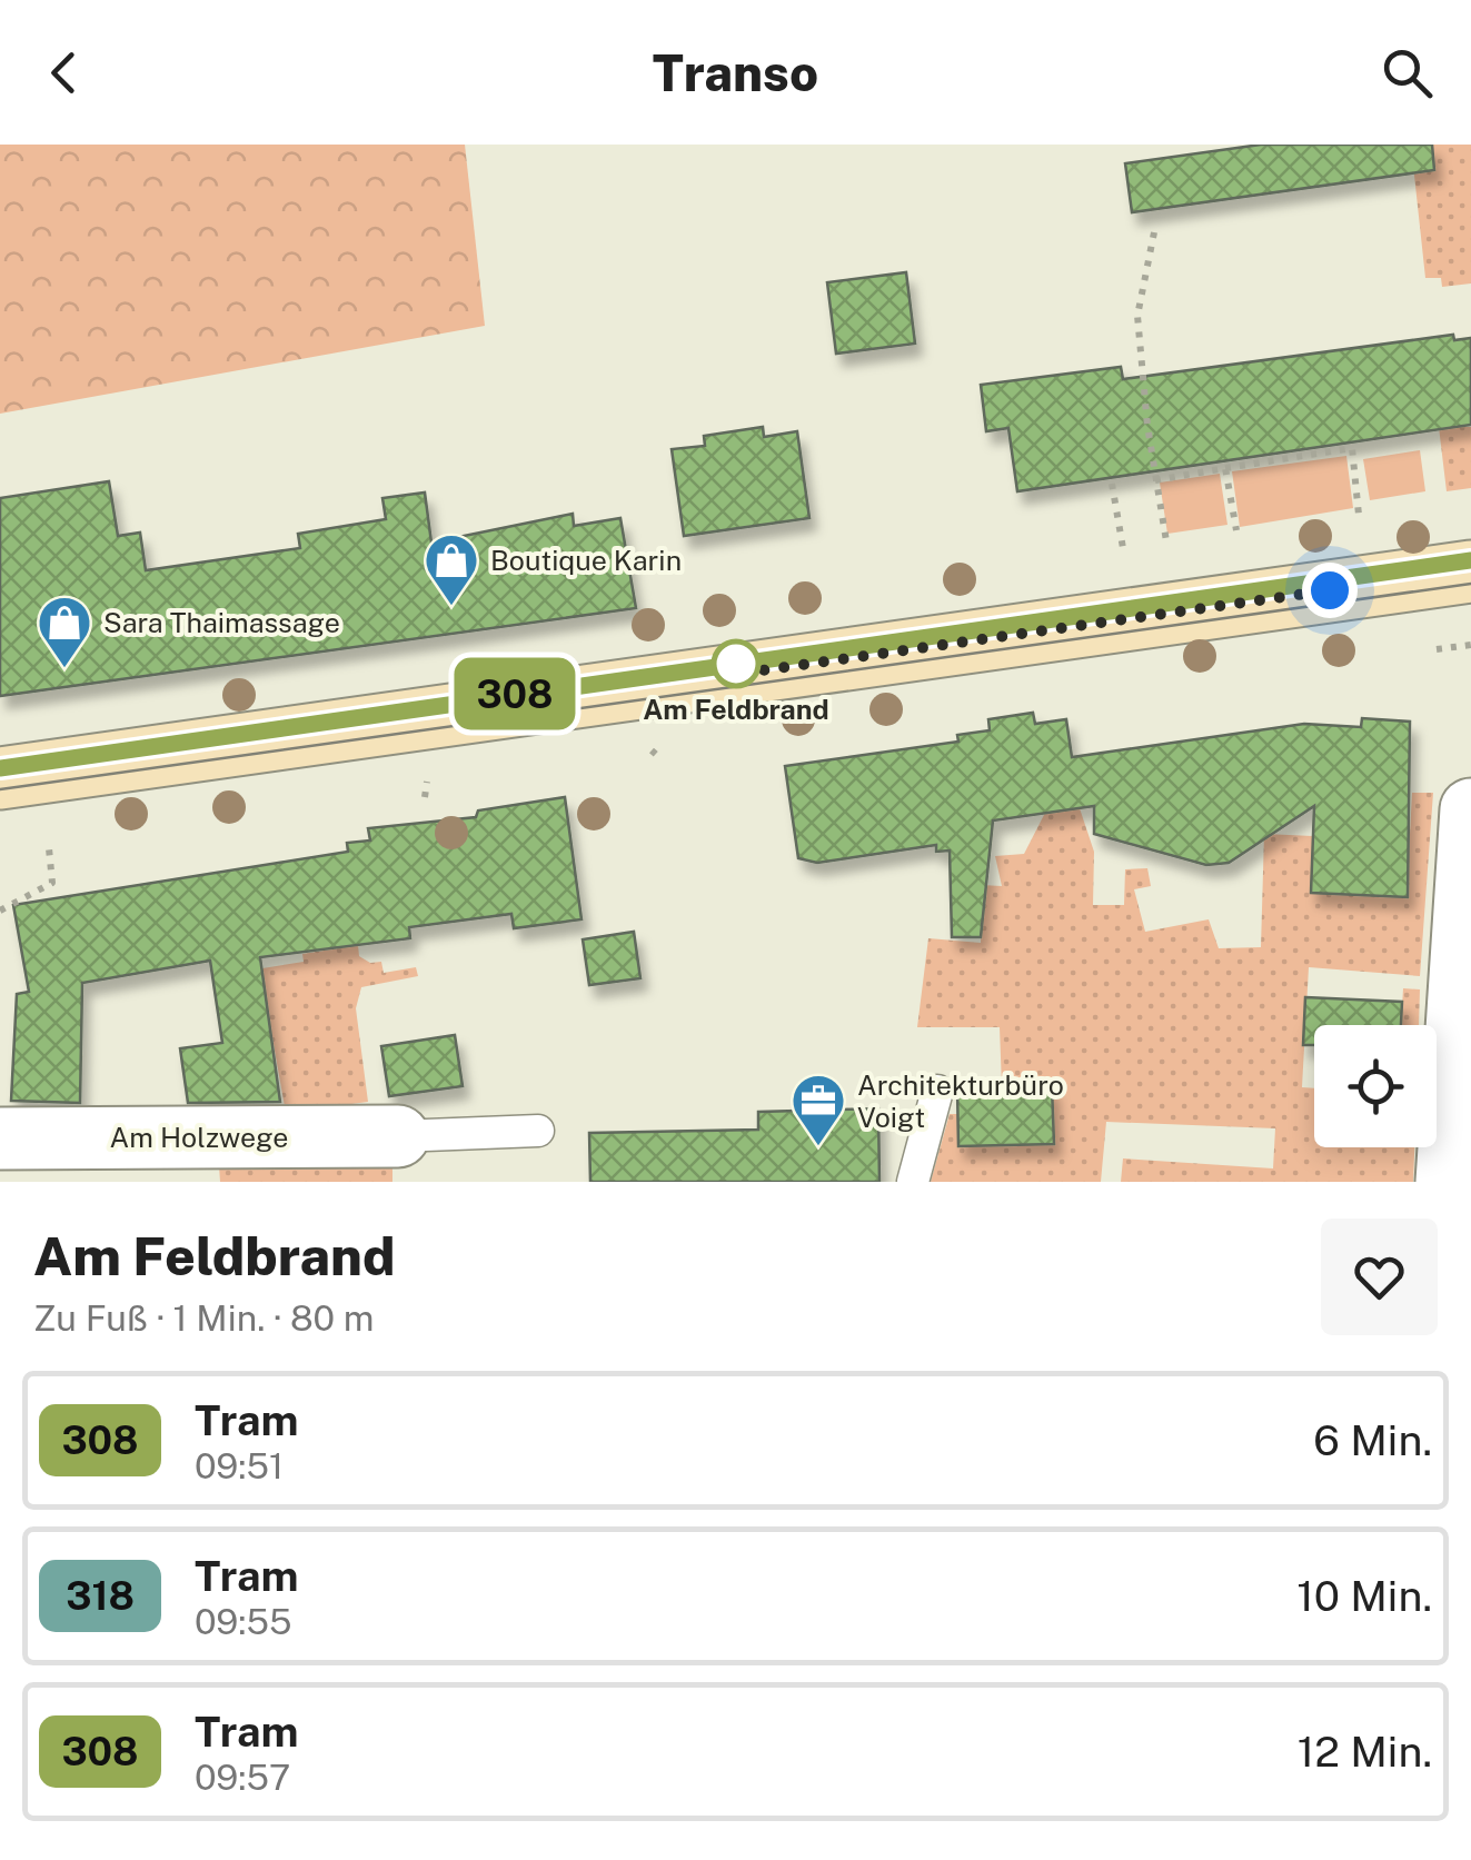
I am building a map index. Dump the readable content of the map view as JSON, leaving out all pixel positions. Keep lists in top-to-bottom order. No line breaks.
{"streets":{"street":["Am Holzwege"]},"places":{"shop":["Boutique Karin","Sara Thaimassage"],"other":["Am Feldbrand"],"office":["Architekturbüro Voigt"]},"lines":["tram line 308"],"page":{"header":"Transo","on_map":"308","heading":["Am Feldbrand","Zu Fuß · 1 Min. · 80 m"],"list":[{"mark":"308","name":"Tram","note":"09:51","value":"6 Min."},{"mark":"318","name":"Tram","note":"09:55","value":"10 Min."},{"mark":"308","name":"Tram","note":"09:57","value":"12 Min."}]}}
